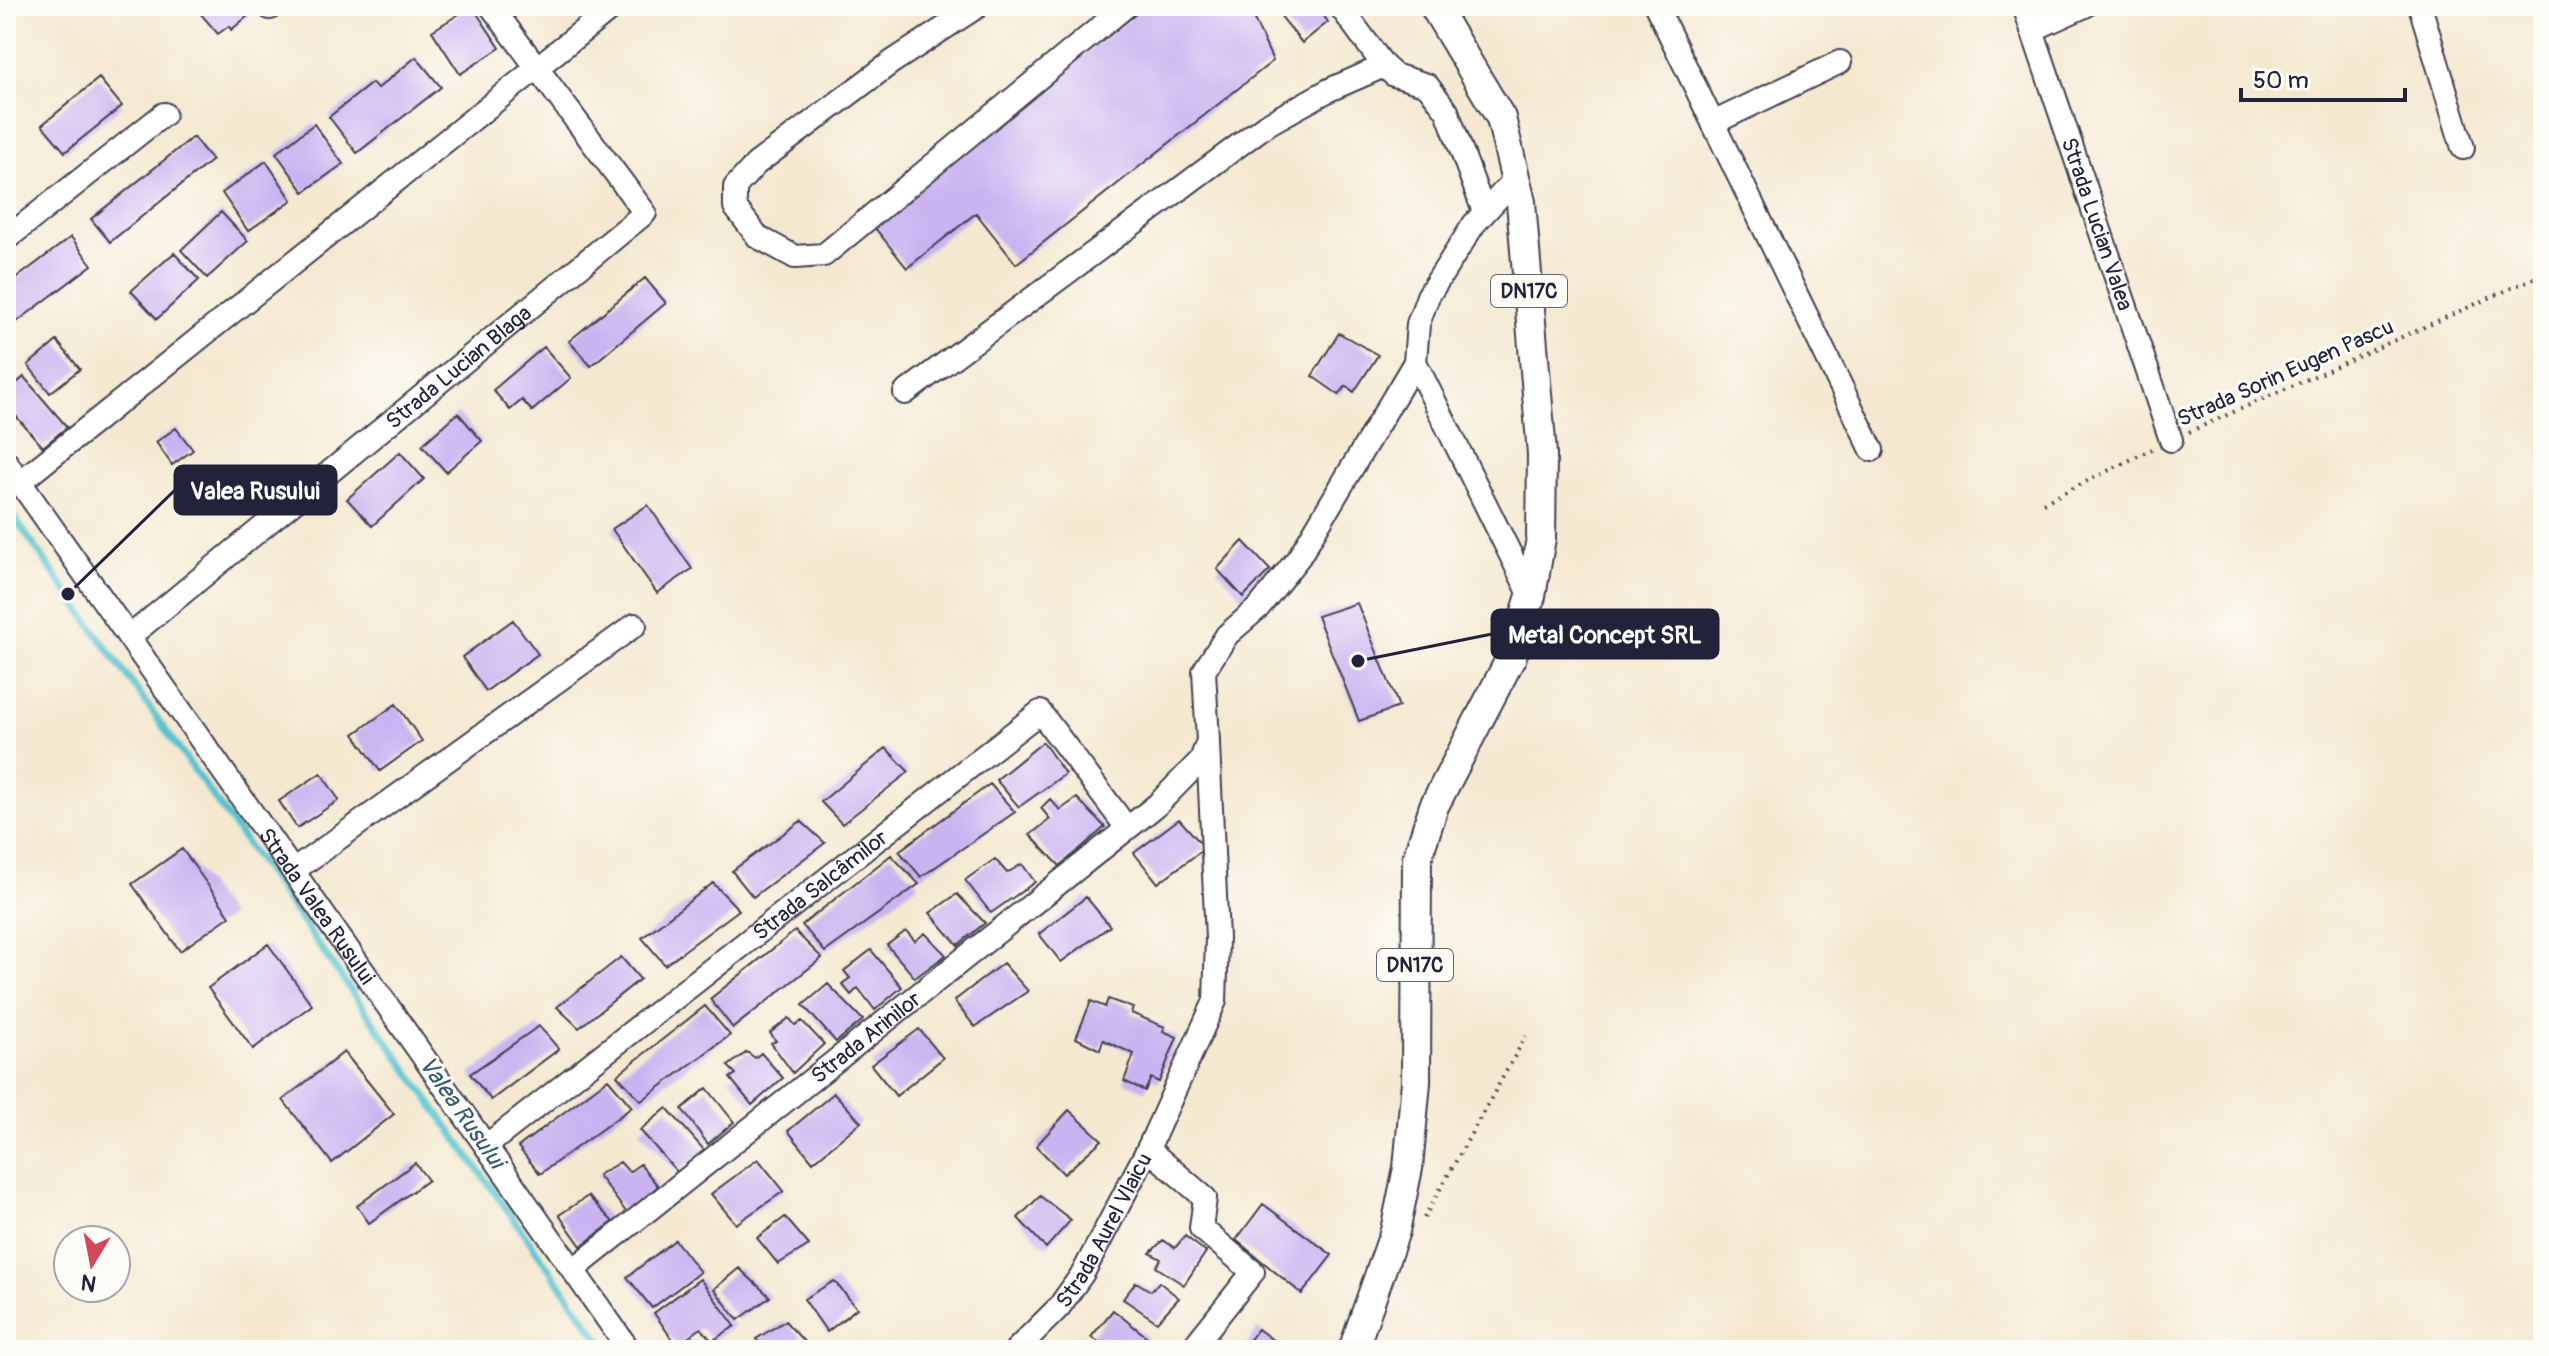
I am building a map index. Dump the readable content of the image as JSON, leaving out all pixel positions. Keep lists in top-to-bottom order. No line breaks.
{"streets":{"main road":["DN17C"],"street":["Strada Lucian Valea","Strada Lucian Blaga","Strada Salcâmilor","Strada Valea Rusului","Strada Arinilor","Strada Aurel Vlaicu"],"path":["Strada Sorin Eugen Pascu"]},"crossings":[["Strada Lucian Valea","Strada Sorin Eugen Pascu"],["Strada Lucian Blaga","Strada Valea Rusului"],["Strada Salcâmilor","Strada Valea Rusului"],["Strada Salcâmilor","Strada Arinilor"],["Strada Valea Rusului","Strada Arinilor"]],"water":["Valea Rusului"],"places":["Valea Rusului","Metal Concept SRL"],"scale_bar":"50 m","north":"bottom"}
